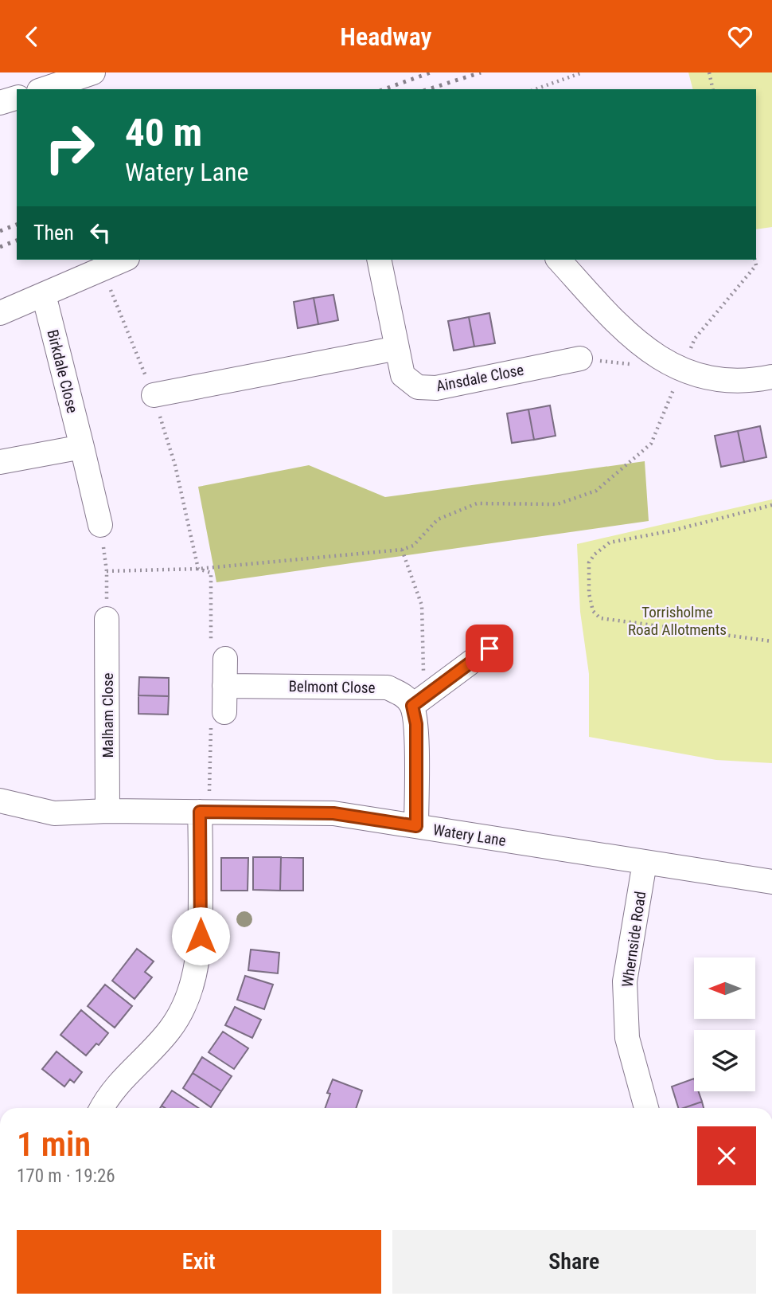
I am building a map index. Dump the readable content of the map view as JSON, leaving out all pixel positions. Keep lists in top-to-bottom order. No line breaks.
{"streets":{"street":["Birkdale Close","Ainsdale Close","Belmont Close","Malham Close","Watery Lane","Whernside Road"]},"crossings":[["Malham Close","Watery Lane"],["Watery Lane","Whernside Road"]],"parks":["Torrisholme Road Allotments"],"north":"left","page":{"header":"Headway","turn":["40 m","Watery Lane"],"then":"Then","heading":["1 min","170 m · 19:26"],"buttons":["Exit","Share"]}}
